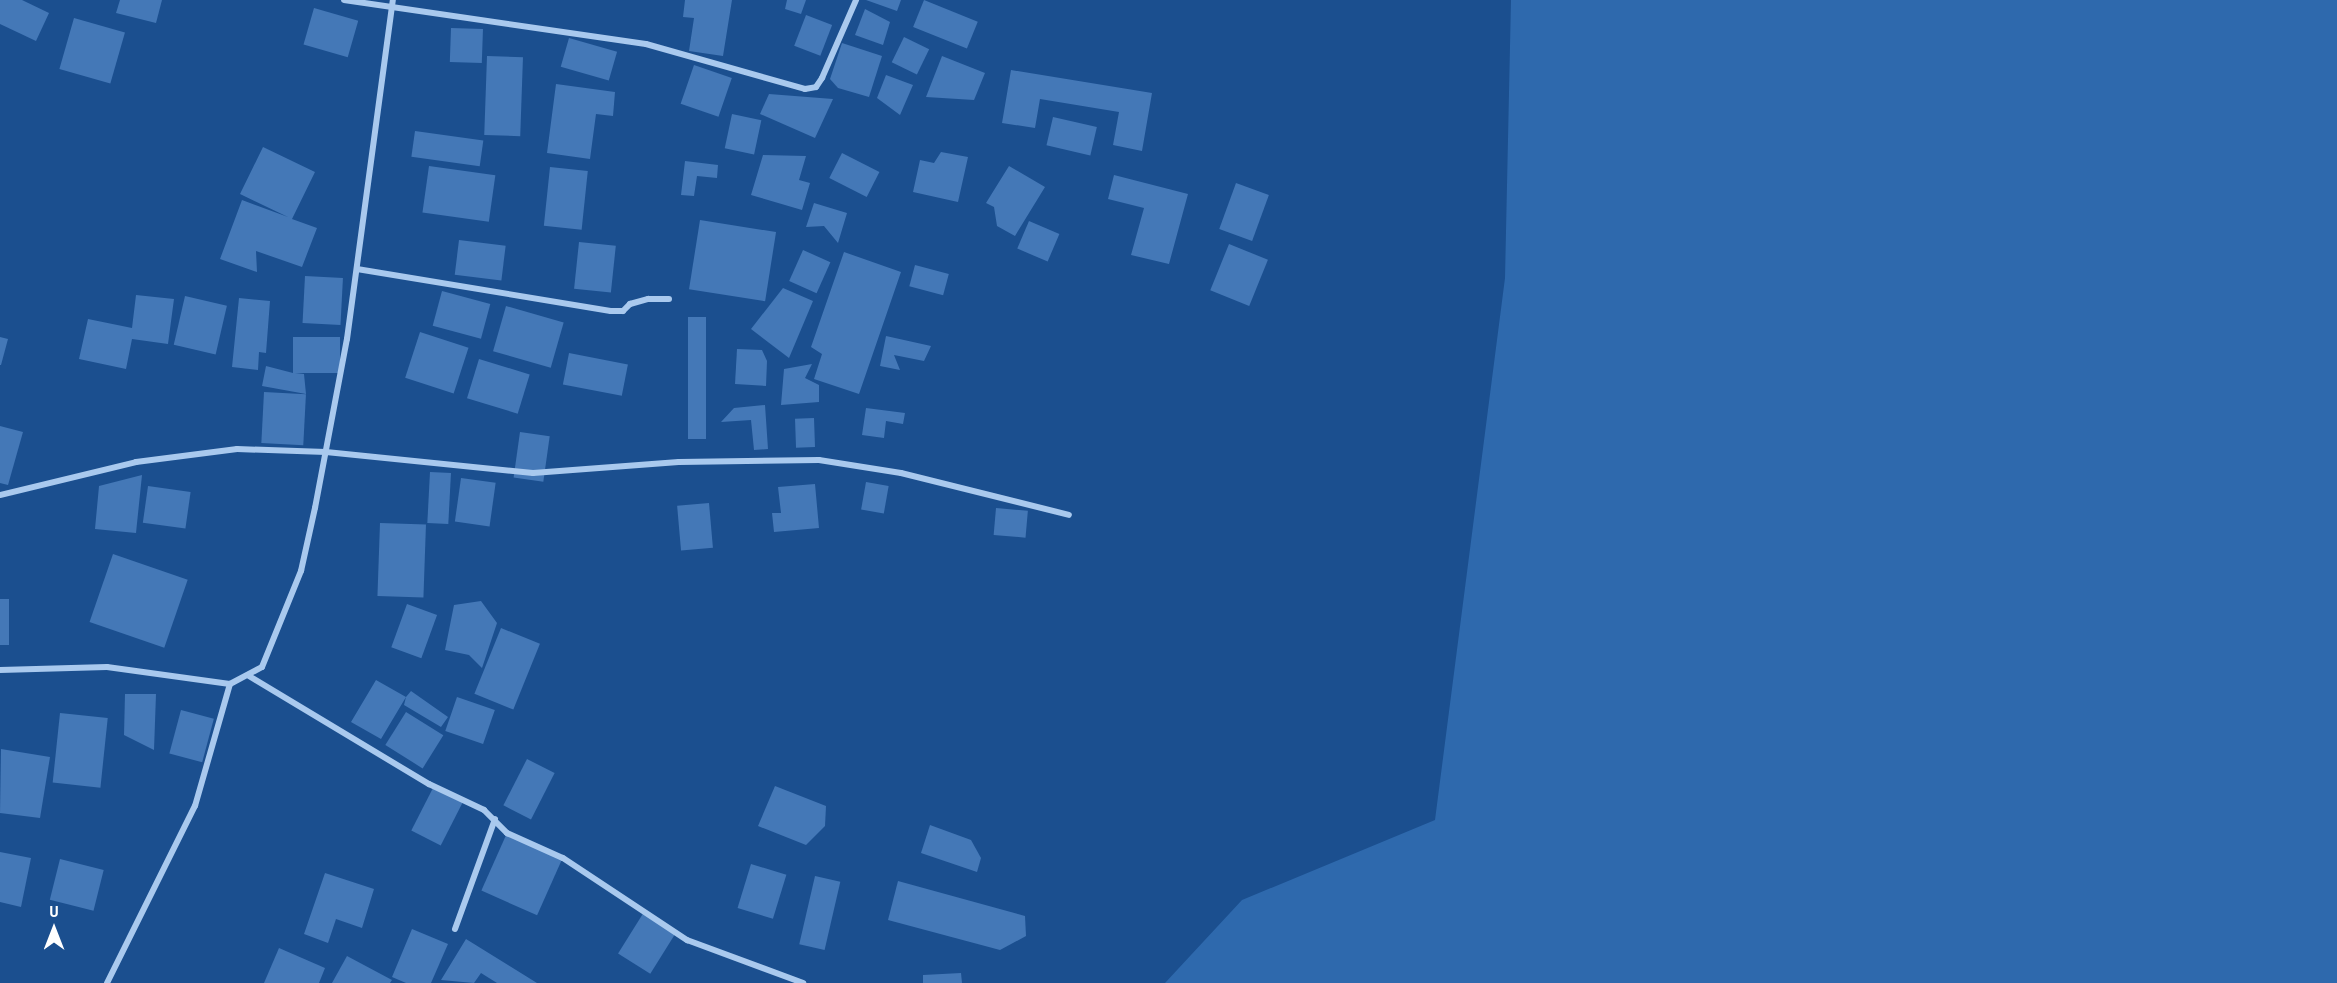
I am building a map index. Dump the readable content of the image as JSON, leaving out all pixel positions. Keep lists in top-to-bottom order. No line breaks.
{"north":"top"}
